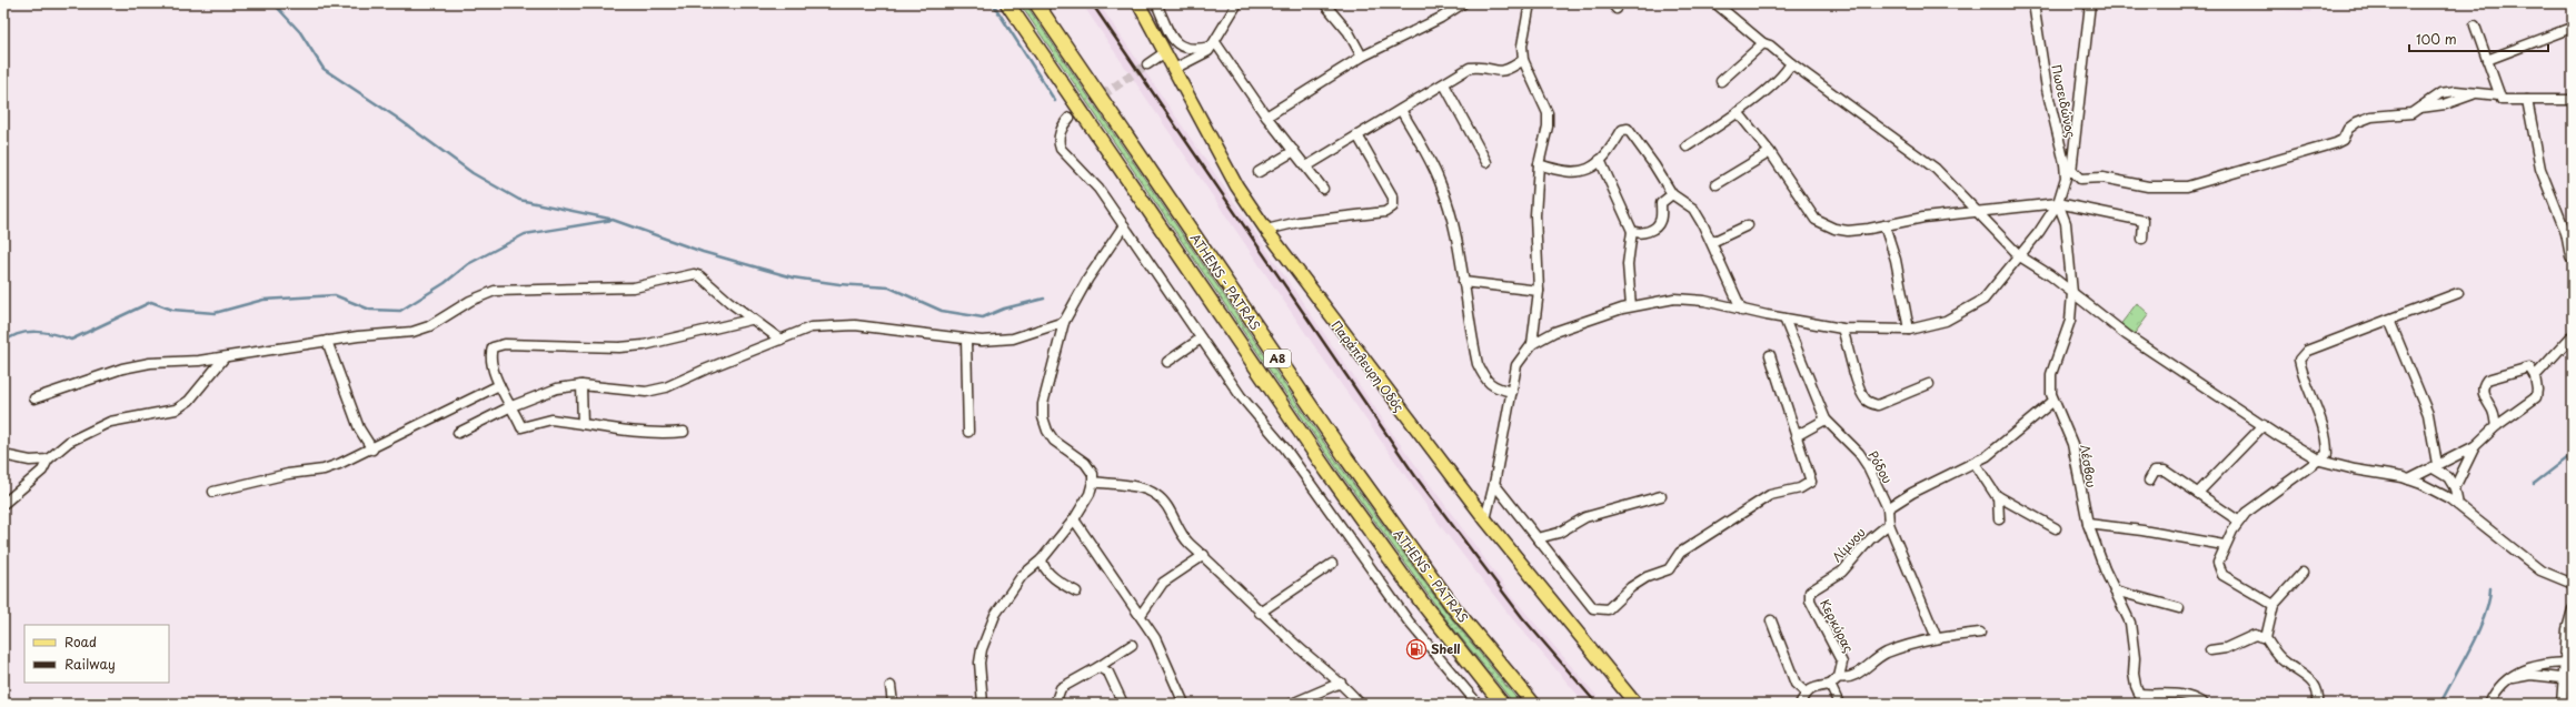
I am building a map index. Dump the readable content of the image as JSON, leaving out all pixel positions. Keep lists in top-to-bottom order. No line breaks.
{"streets":{"highway":["ATHENS - PATRAS","Α8"],"main road":["Παράπλευρη Οδός"],"street":["Πωσειδώνος","Λέσβου","Ρόδου","Λίμνου","Κερκύρας"]},"crossings":[["Πωσειδώνος","Λέσβου"],["Πωσειδώνος","Ρόδου"],["Ρόδου","Λίμνου"],["Λίμνου","Κερκύρας"]],"places":{"fuel station":["Shell"]},"legend":["Road","Railway"],"scale_bar":"100 m"}
